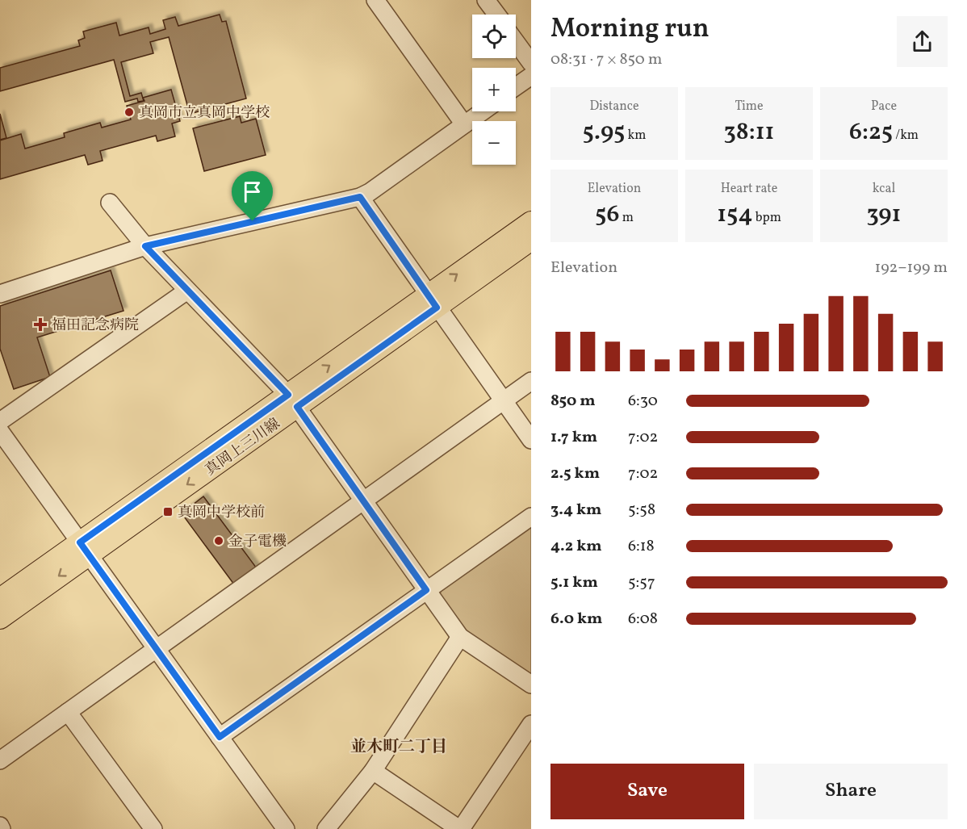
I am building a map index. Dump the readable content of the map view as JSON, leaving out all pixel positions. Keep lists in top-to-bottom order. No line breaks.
{"streets":{"main road":["真岡上三川線"]},"districts":["並木町二丁目"],"places":{"other":["真岡市立真岡中学校","金子電機"],"health":["福田記念病院"],"transit":["真岡中学校前"]},"page":{"heading":["Morning run","08:31 · 7 × 850 m"],"map_buttons":["+","−"],"stats":[["Distance","5.95 km"],["Time","38:11"],["Pace","6:25 /km"],["Elevation","56 m"],["Heart rate","154 bpm"],["kcal","391"]],"chart":["Elevation","192–199 m"],"list":[{"name":"850 m","note":"6:30"},{"name":"1.7 km","note":"7:02"},{"name":"2.5 km","note":"7:02"},{"name":"3.4 km","note":"5:58"},{"name":"4.2 km","note":"6:18"},{"name":"5.1 km","note":"5:57"},{"name":"6.0 km","note":"6:08"}],"buttons":["Save","Share"]}}
